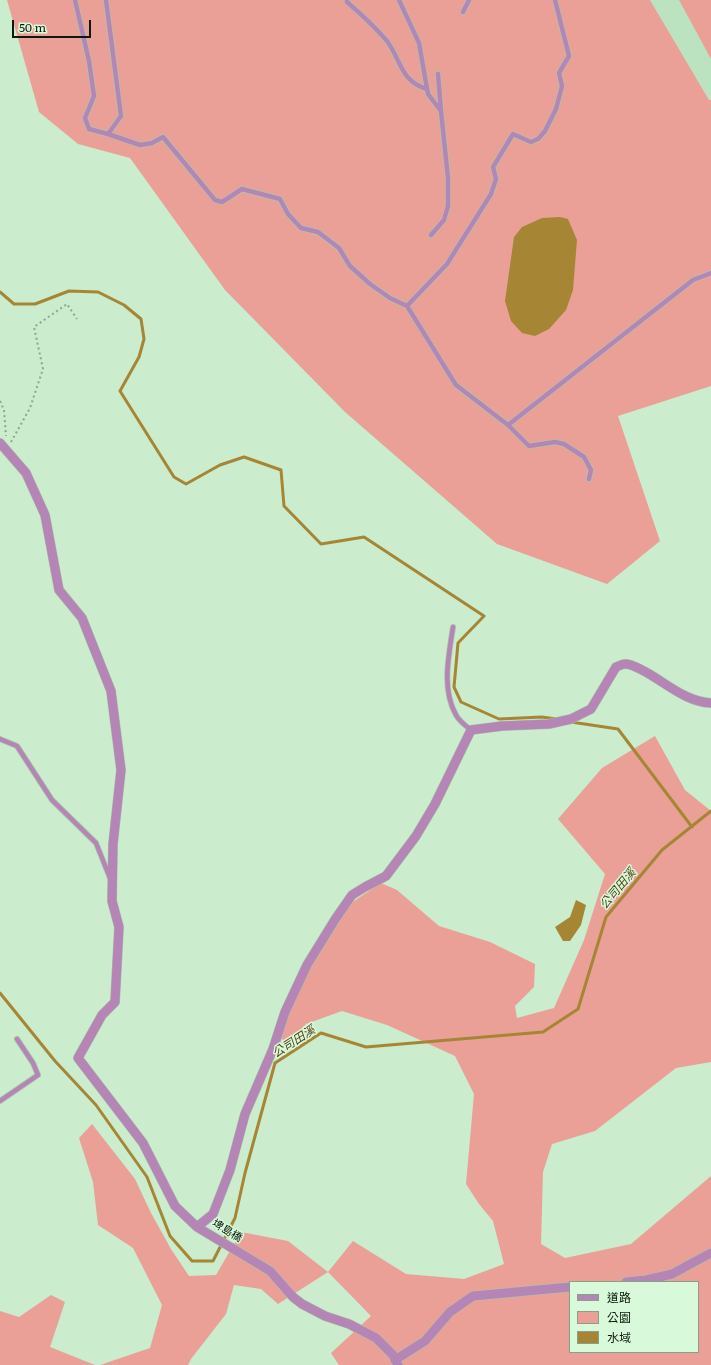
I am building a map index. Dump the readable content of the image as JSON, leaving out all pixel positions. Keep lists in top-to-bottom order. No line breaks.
{"streets":{"street":["埤島橋"]},"water":["公司田溪"],"legend":["道路","公園","水域"],"scale_bar":"50 m"}
